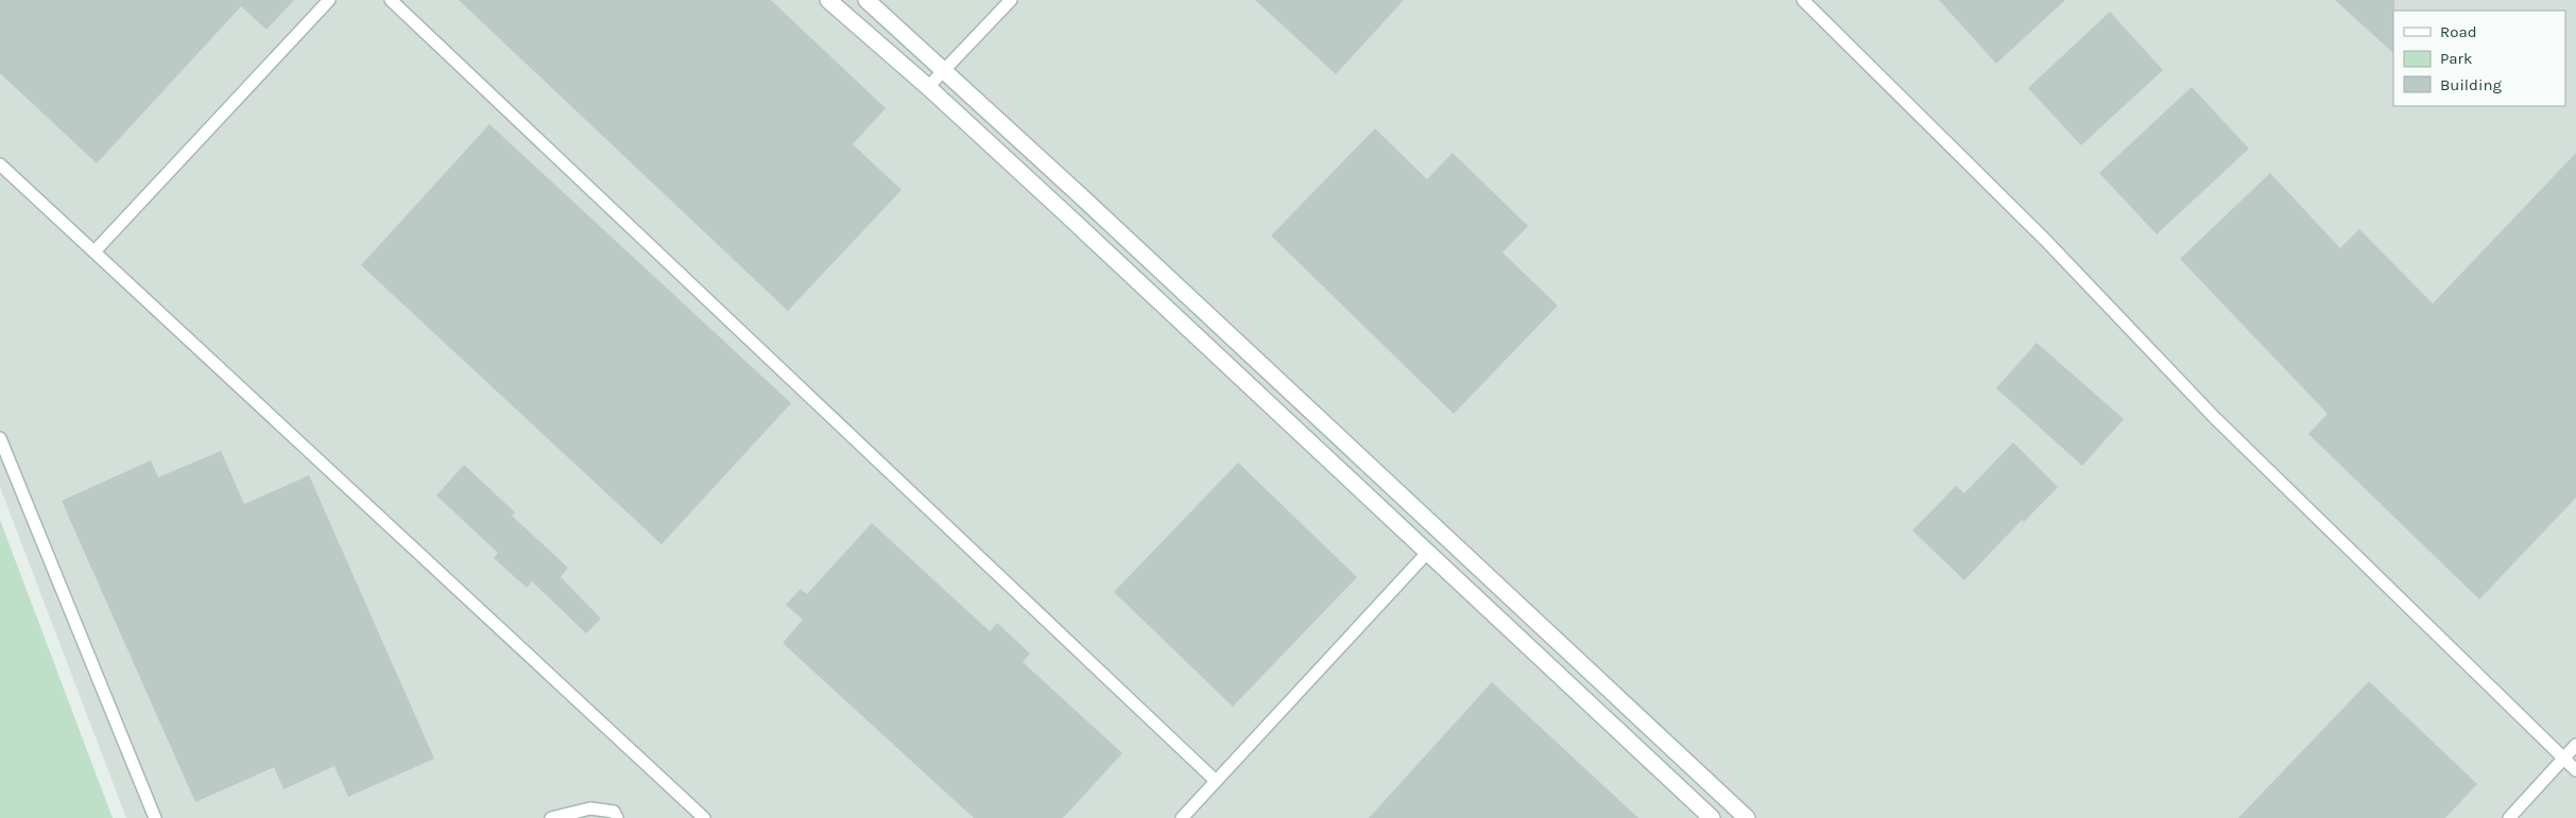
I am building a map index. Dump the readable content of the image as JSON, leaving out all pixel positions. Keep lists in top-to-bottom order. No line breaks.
{"legend":["Road","Park","Building"]}
